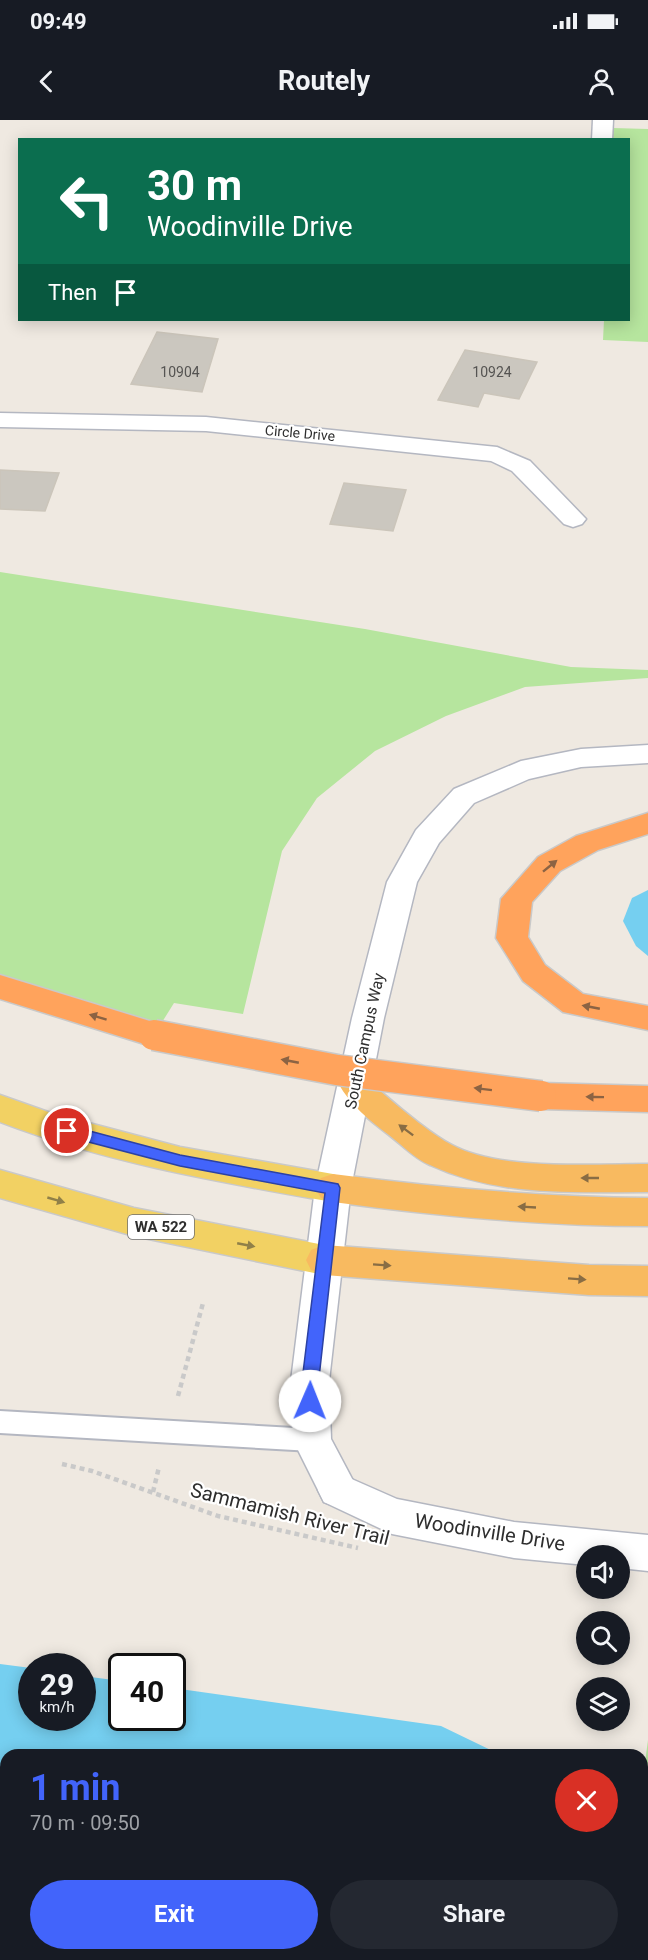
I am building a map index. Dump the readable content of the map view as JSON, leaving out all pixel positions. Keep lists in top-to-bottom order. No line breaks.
{"streets":{"highway":["WA 522"],"street":["Circle Drive","South Campus Way","Woodinville Drive"],"path":["Sammamish River Trail"]},"crossings":[["South Campus Way","WA 522"],["South Campus Way","Woodinville Drive"]],"house_numbers":["10904","10924"],"page":{"status":"09:49","header":"Routely","turn":["30 m","Woodinville Drive"],"then":"Then","speed":"29 km/h","limit":"40","heading":["1 min","70 m · 09:50"],"buttons":["Exit","Share"]}}
